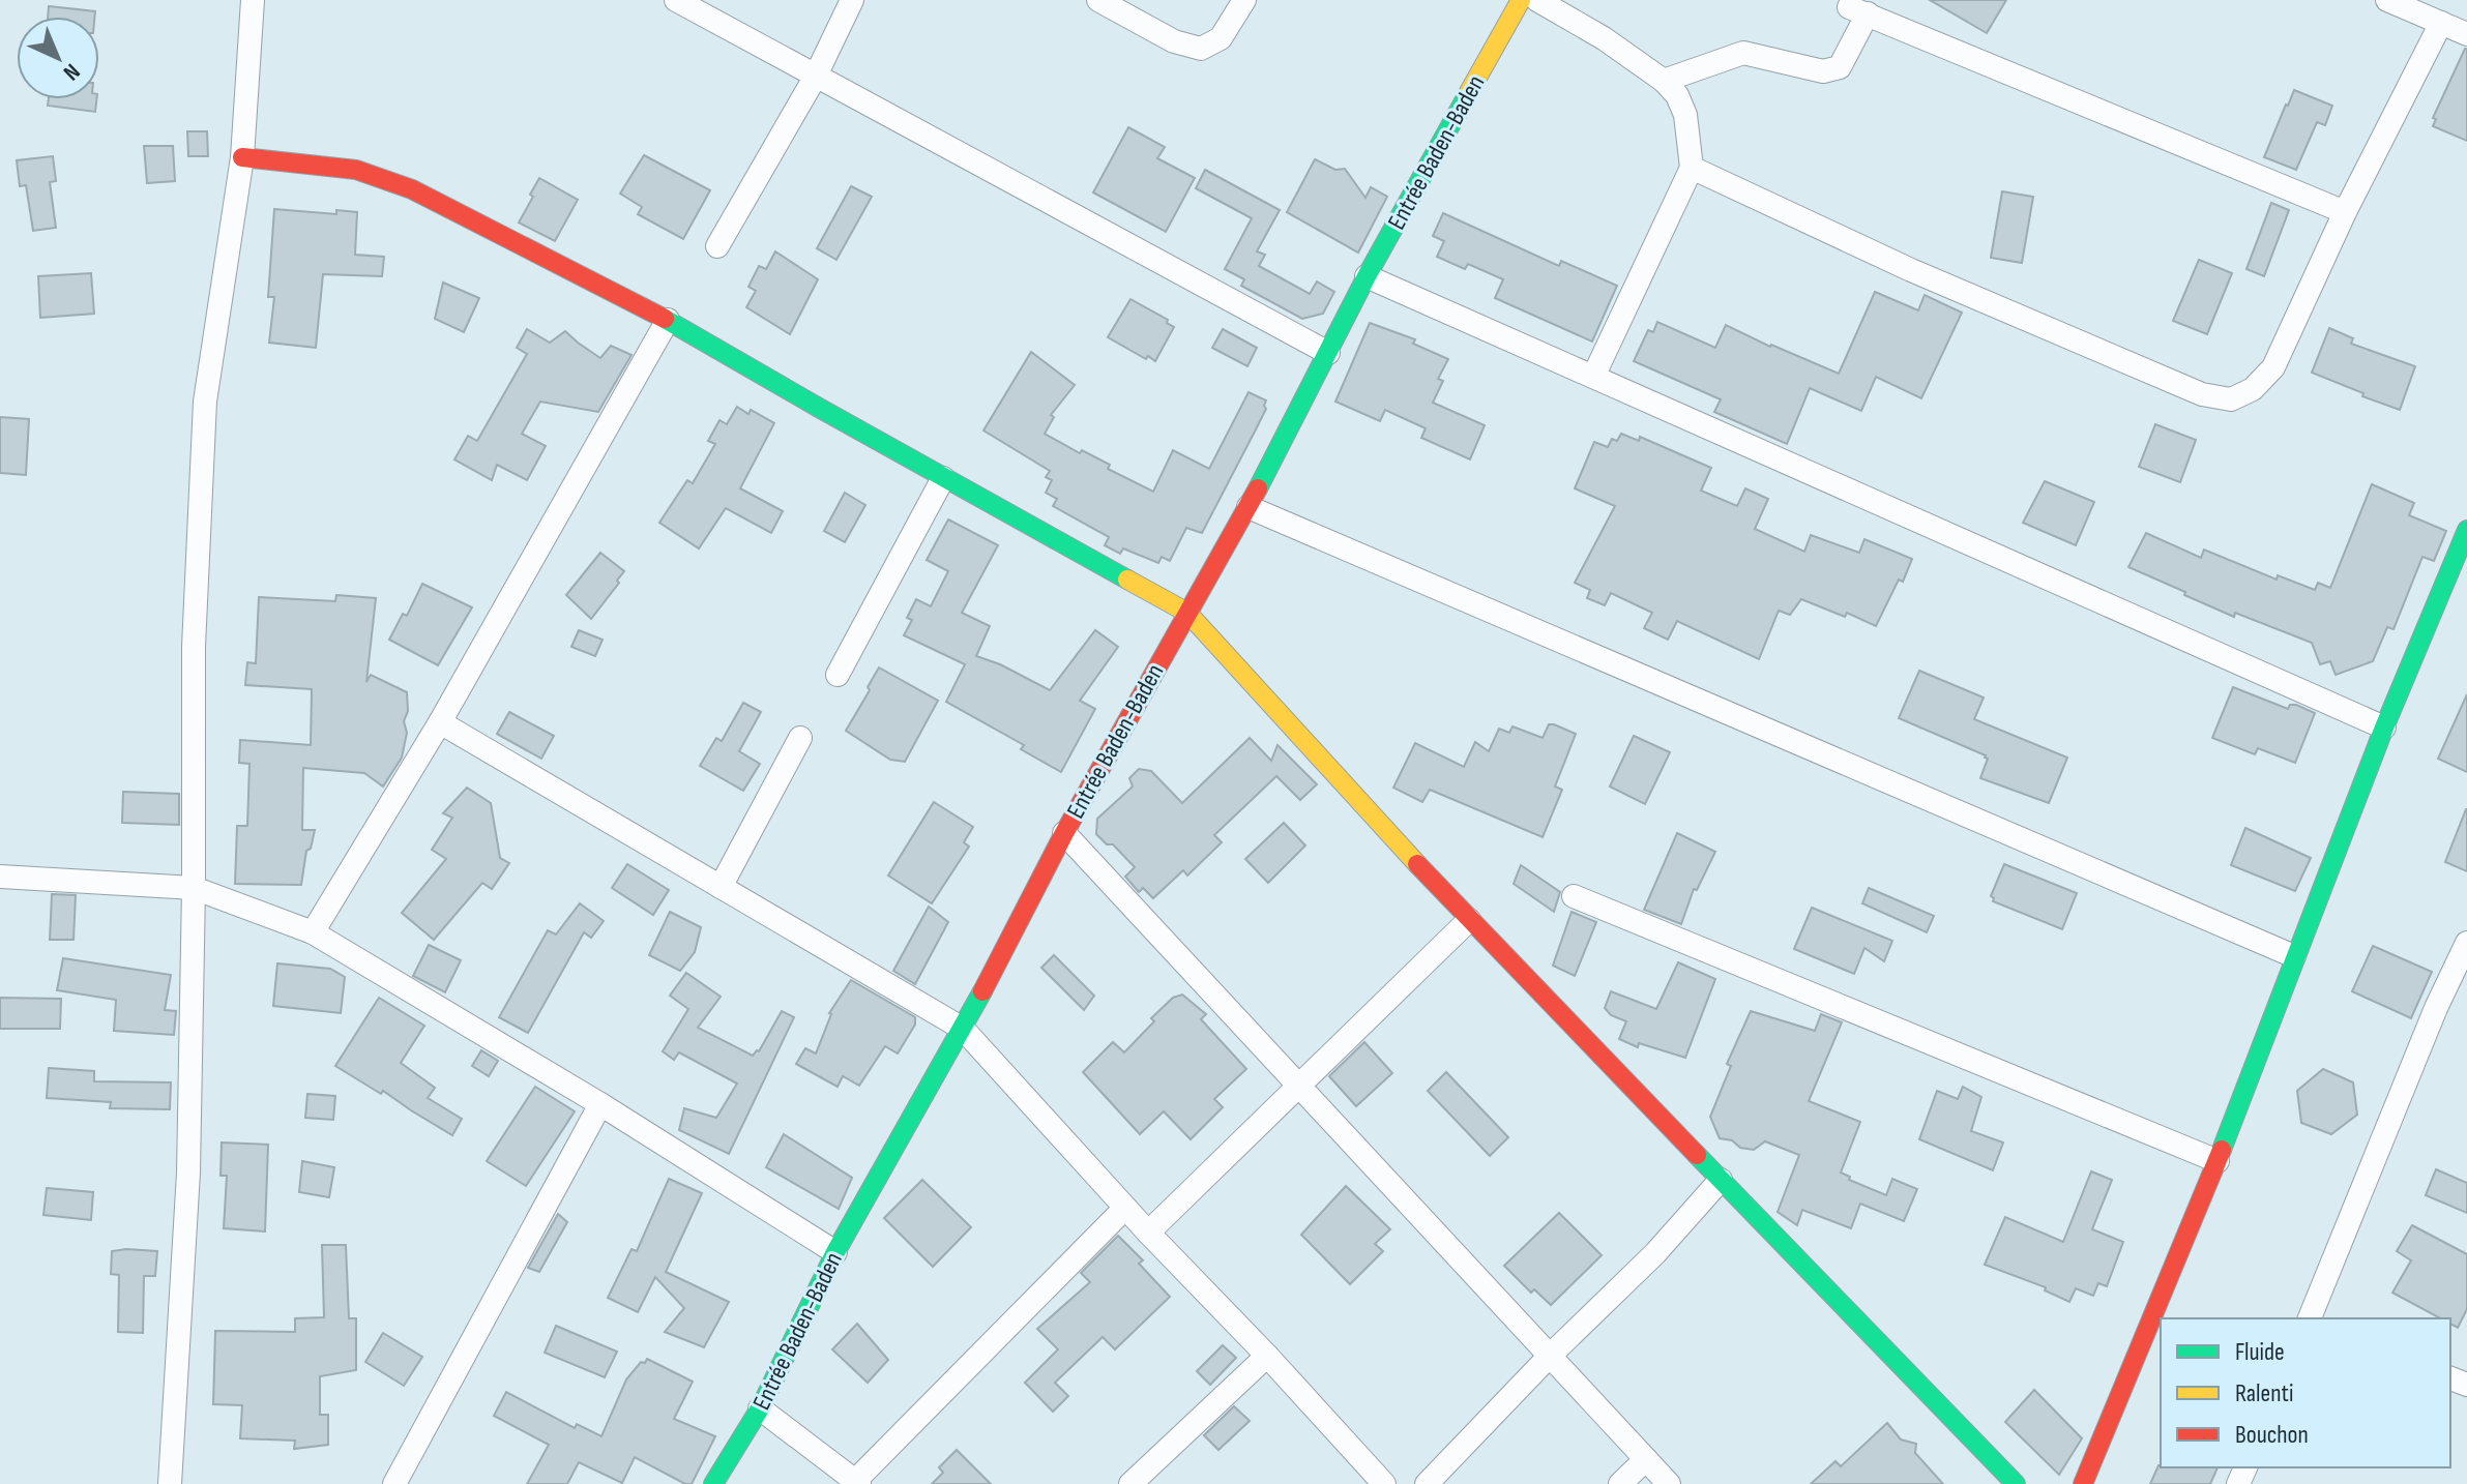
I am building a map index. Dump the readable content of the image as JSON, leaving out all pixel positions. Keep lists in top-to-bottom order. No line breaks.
{"streets":{"street":["Entrée Baden-Baden"]},"legend":["Fluide","Ralenti","Bouchon"],"north":"bottom right"}
